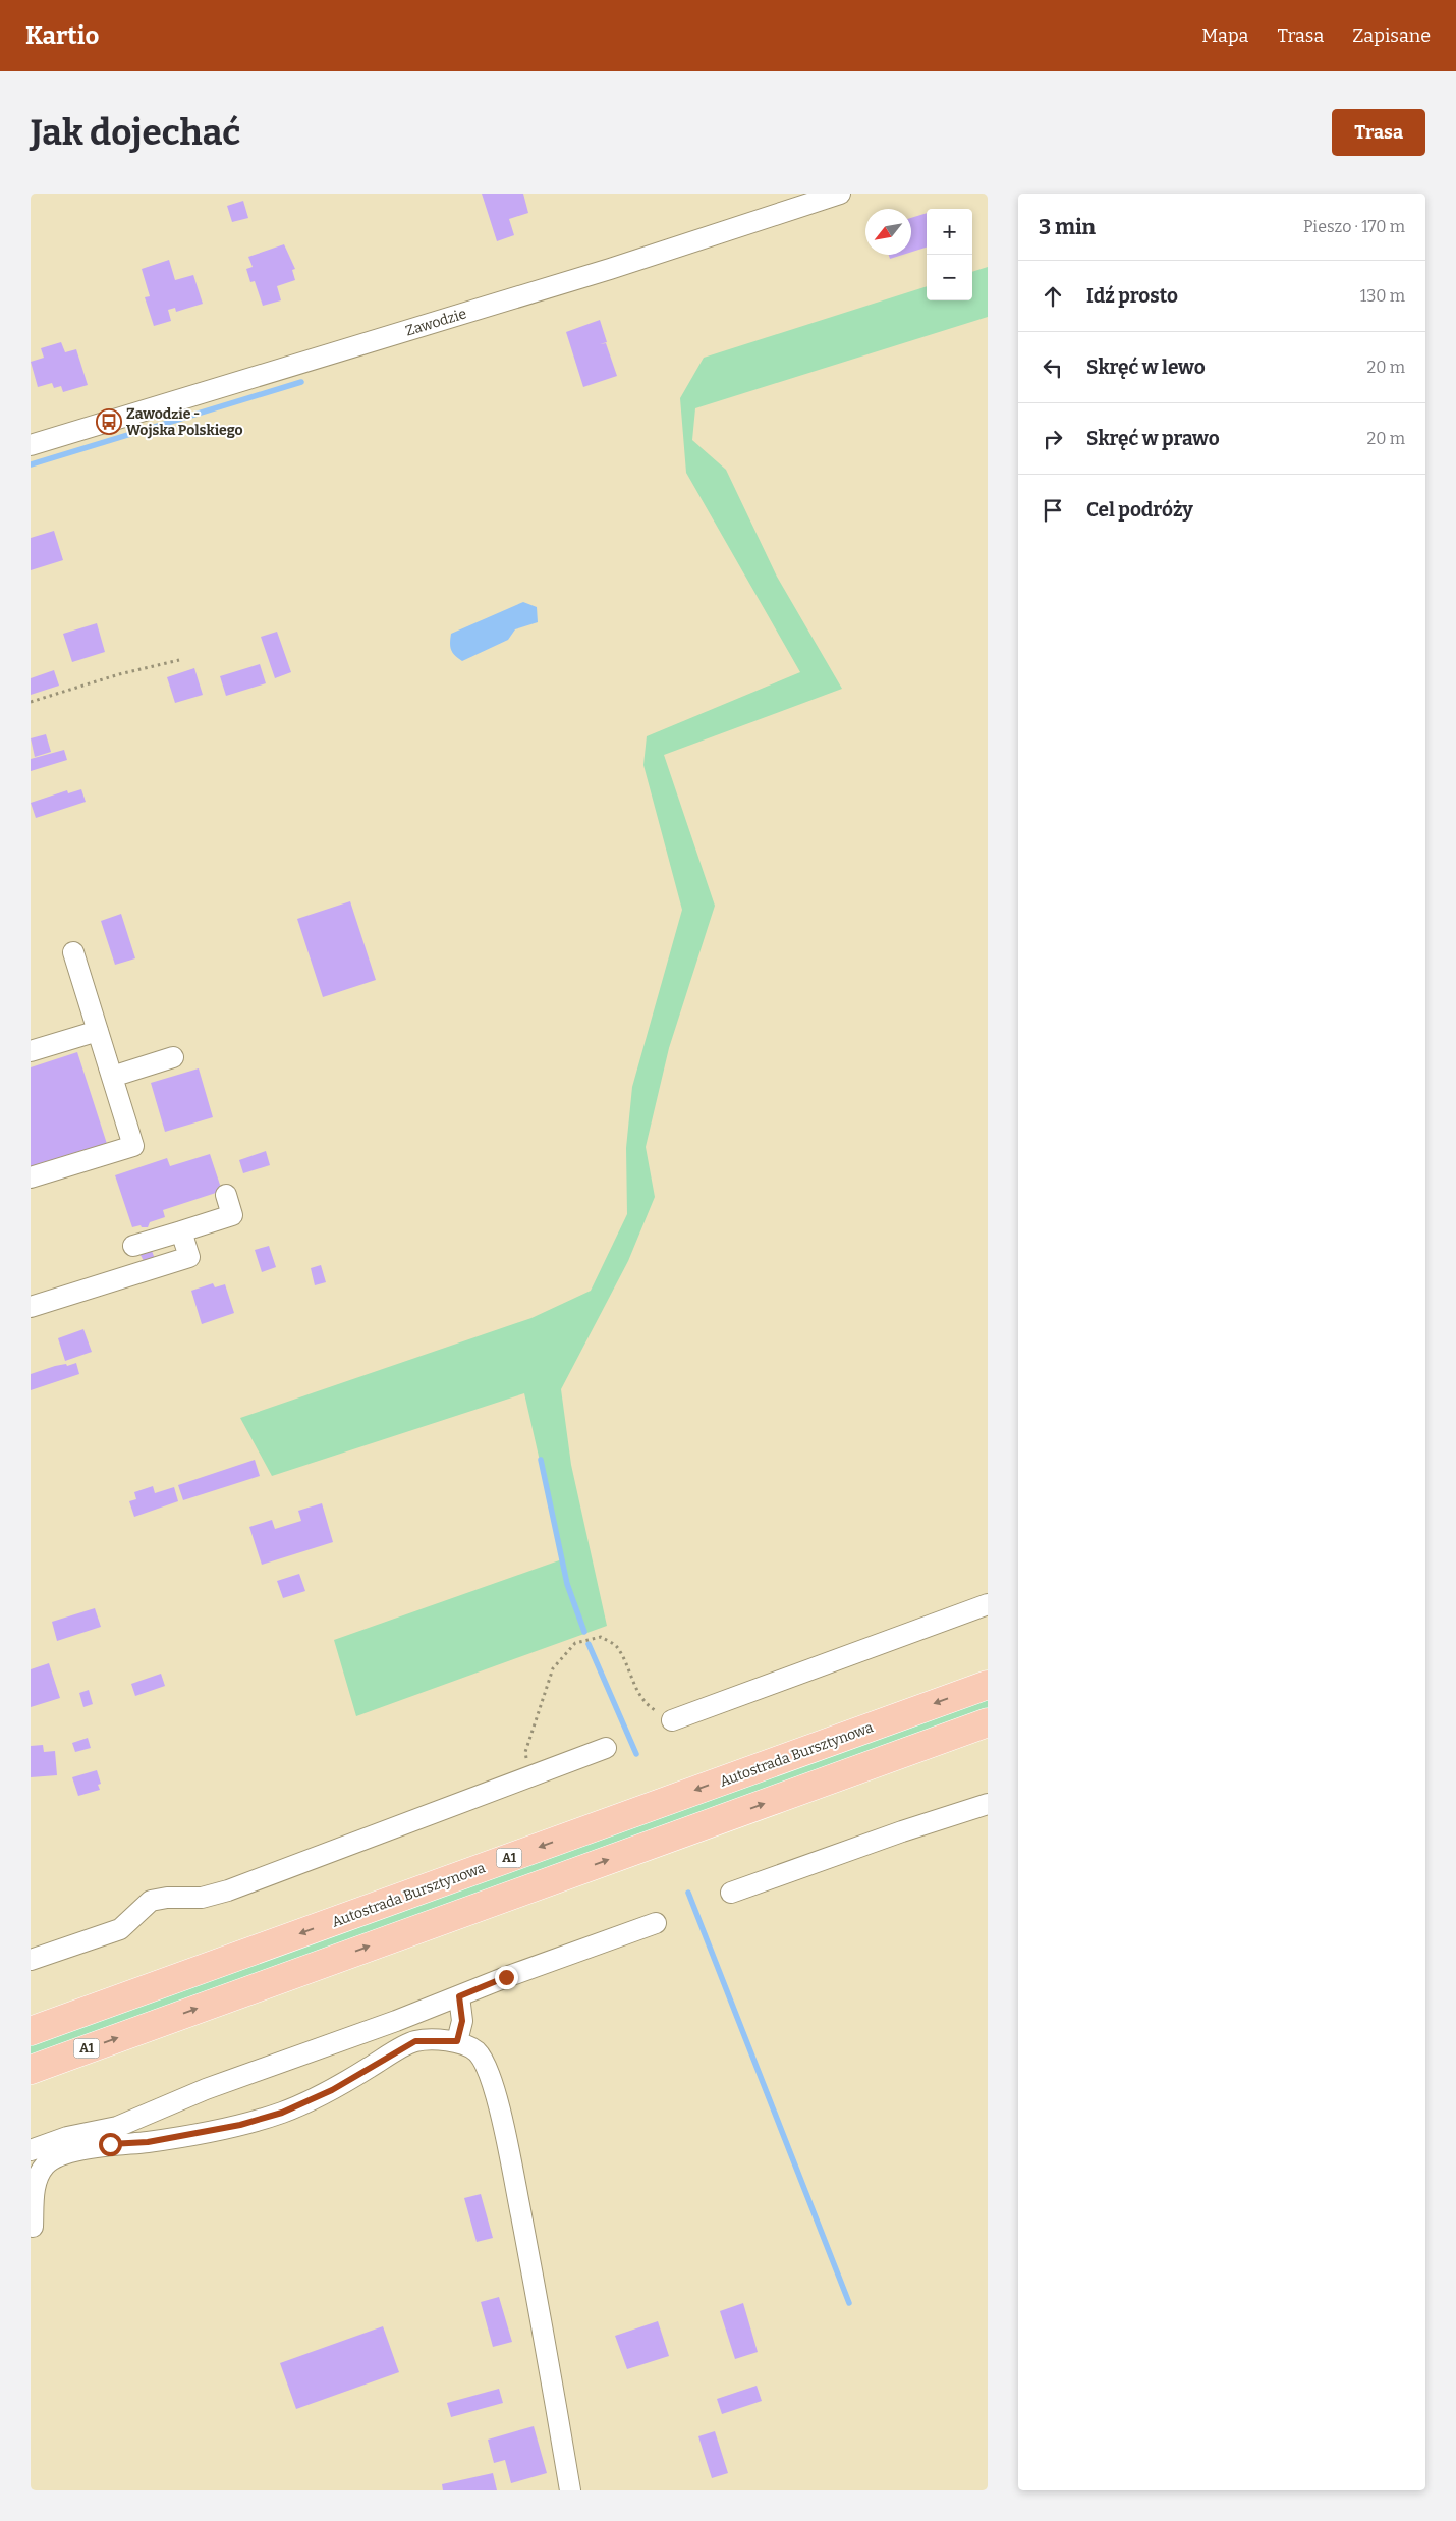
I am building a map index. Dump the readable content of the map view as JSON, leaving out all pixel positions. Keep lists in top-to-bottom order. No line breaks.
{"streets":{"highway":["Autostrada Bursztynowa","A1"],"street":["Zawodzie"]},"places":{"bus stop":["Zawodzie - Wojska Polskiego"]},"north":"bottom left","page":{"header":"Kartio","nav":["Mapa","Trasa","Zapisane"],"buttons":"Trasa","title":"Jak dojechać","heading":["3 min","Pieszo · 170 m"],"map_buttons":["+","−"],"list":[["Idź prosto","130 m"],["Skręć w lewo","20 m"],["Skręć w prawo","20 m"],"Cel podróży"]}}
